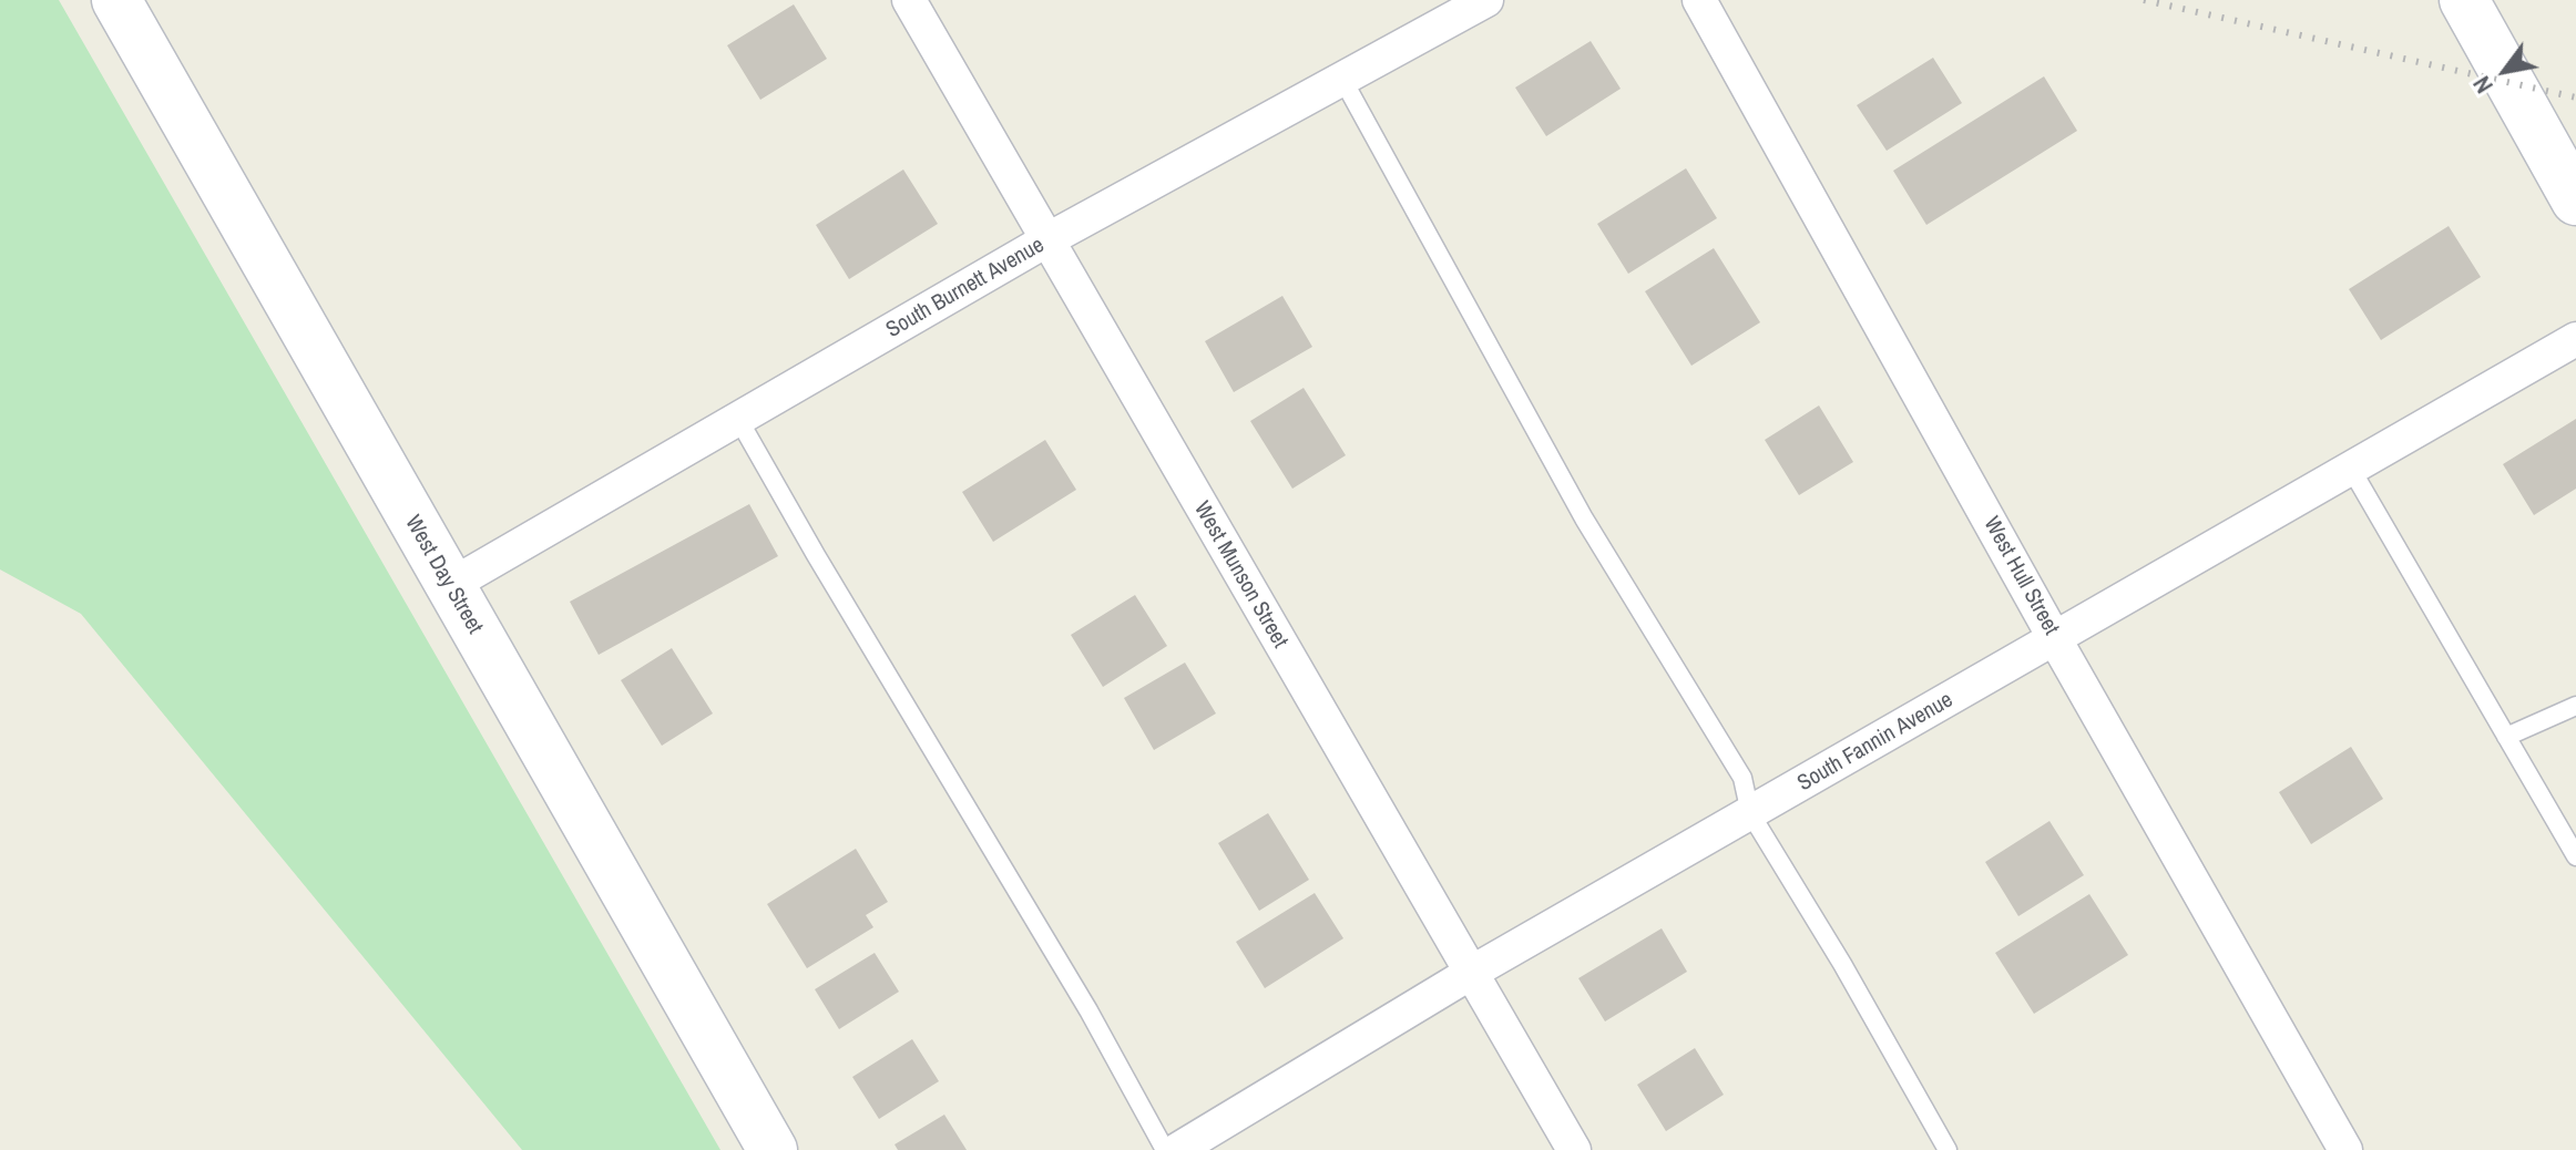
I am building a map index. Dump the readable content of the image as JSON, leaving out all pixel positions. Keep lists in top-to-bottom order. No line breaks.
{"streets":{"street":["South Burnett Avenue","West Day Street","West Munson Street","West Hull Street","South Fannin Avenue"]},"crossings":[["South Burnett Avenue","West Day Street"],["South Burnett Avenue","West Munson Street"],["West Munson Street","South Fannin Avenue"],["West Hull Street","South Fannin Avenue"]],"north":"bottom left"}
